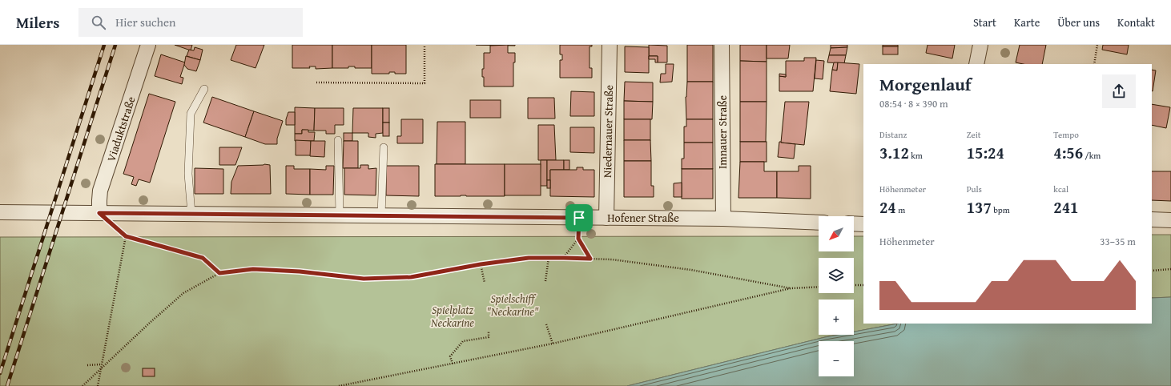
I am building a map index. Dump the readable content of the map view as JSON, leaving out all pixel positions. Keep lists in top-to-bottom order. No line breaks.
{"streets":{"street":["Viaduktstraße","Niedernauer Straße","Imnauer Straße","Hofener Straße"]},"crossings":[["Viaduktstraße","Hofener Straße"],["Niedernauer Straße","Hofener Straße"],["Imnauer Straße","Hofener Straße"]],"parks":["Spielschiff \"Neckarine\"","Spielplatz Neckarine"],"north":"bottom left","page":{"header":"Milers","search":"Hier suchen","nav":["Start","Karte","Über uns","Kontakt"],"heading":["Morgenlauf","08:54 · 8 × 390 m"],"stats":[["Distanz","3.12 km"],["Zeit","15:24"],["Tempo","4:56 /km"],["Höhenmeter","24 m"],["Puls","137 bpm"],["kcal","241"]],"map_buttons":["+","−"],"chart":["Höhenmeter","33–35 m"]}}
